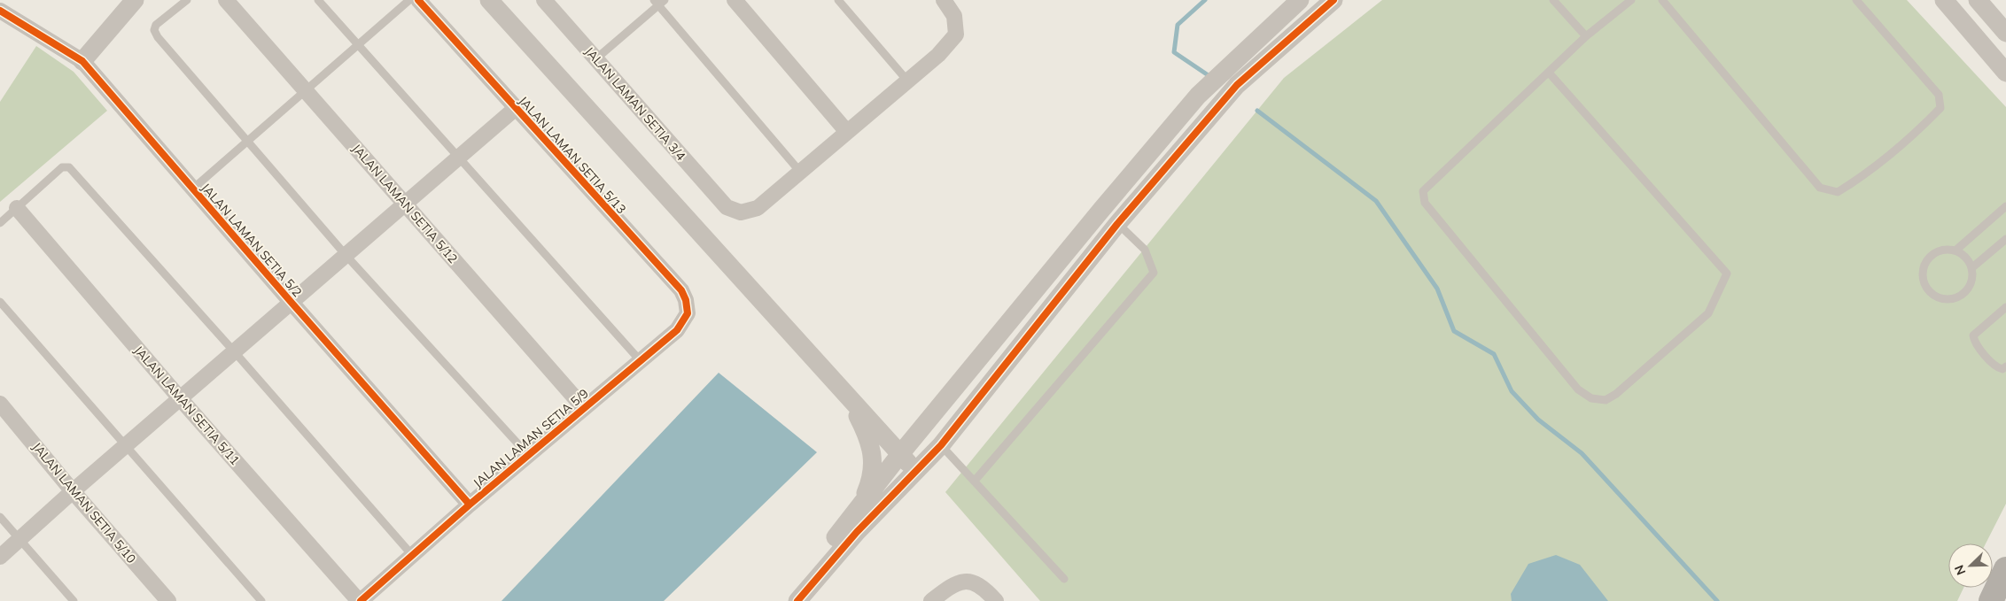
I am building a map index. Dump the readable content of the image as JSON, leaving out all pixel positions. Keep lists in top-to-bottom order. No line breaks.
{"streets":{"street":["JALAN LAMAN SETIA 3/4","JALAN LAMAN SETIA 5/13","JALAN LAMAN SETIA 5/12","JALAN LAMAN SETIA 5/2","JALAN LAMAN SETIA 5/11","JALAN LAMAN SETIA 5/9","JALAN LAMAN SETIA 5/10"]},"crossings":[["JALAN LAMAN SETIA 5/13","JALAN LAMAN SETIA 5/9"],["JALAN LAMAN SETIA 5/12","JALAN LAMAN SETIA 5/9"],["JALAN LAMAN SETIA 5/2","JALAN LAMAN SETIA 5/9"],["JALAN LAMAN SETIA 5/11","JALAN LAMAN SETIA 5/9"]],"north":"bottom left"}
